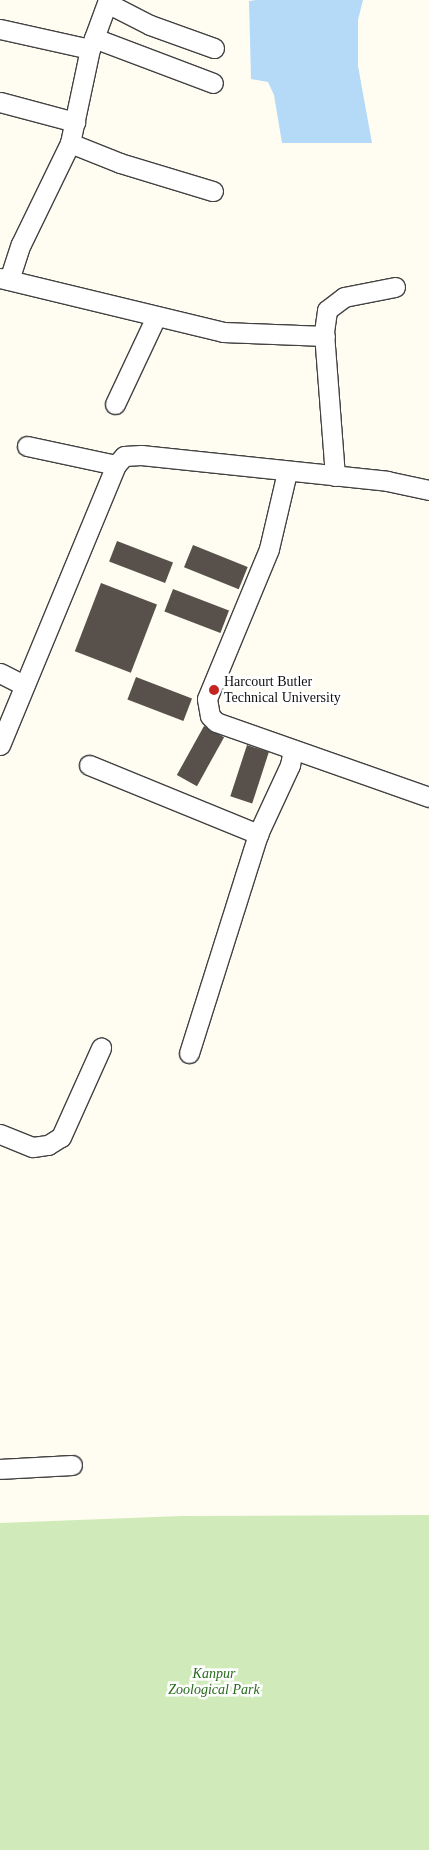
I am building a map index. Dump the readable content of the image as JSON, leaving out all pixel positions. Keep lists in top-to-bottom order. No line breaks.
{"parks":["Kanpur Zoological Park"],"places":["Harcourt Butler Technical University"]}
